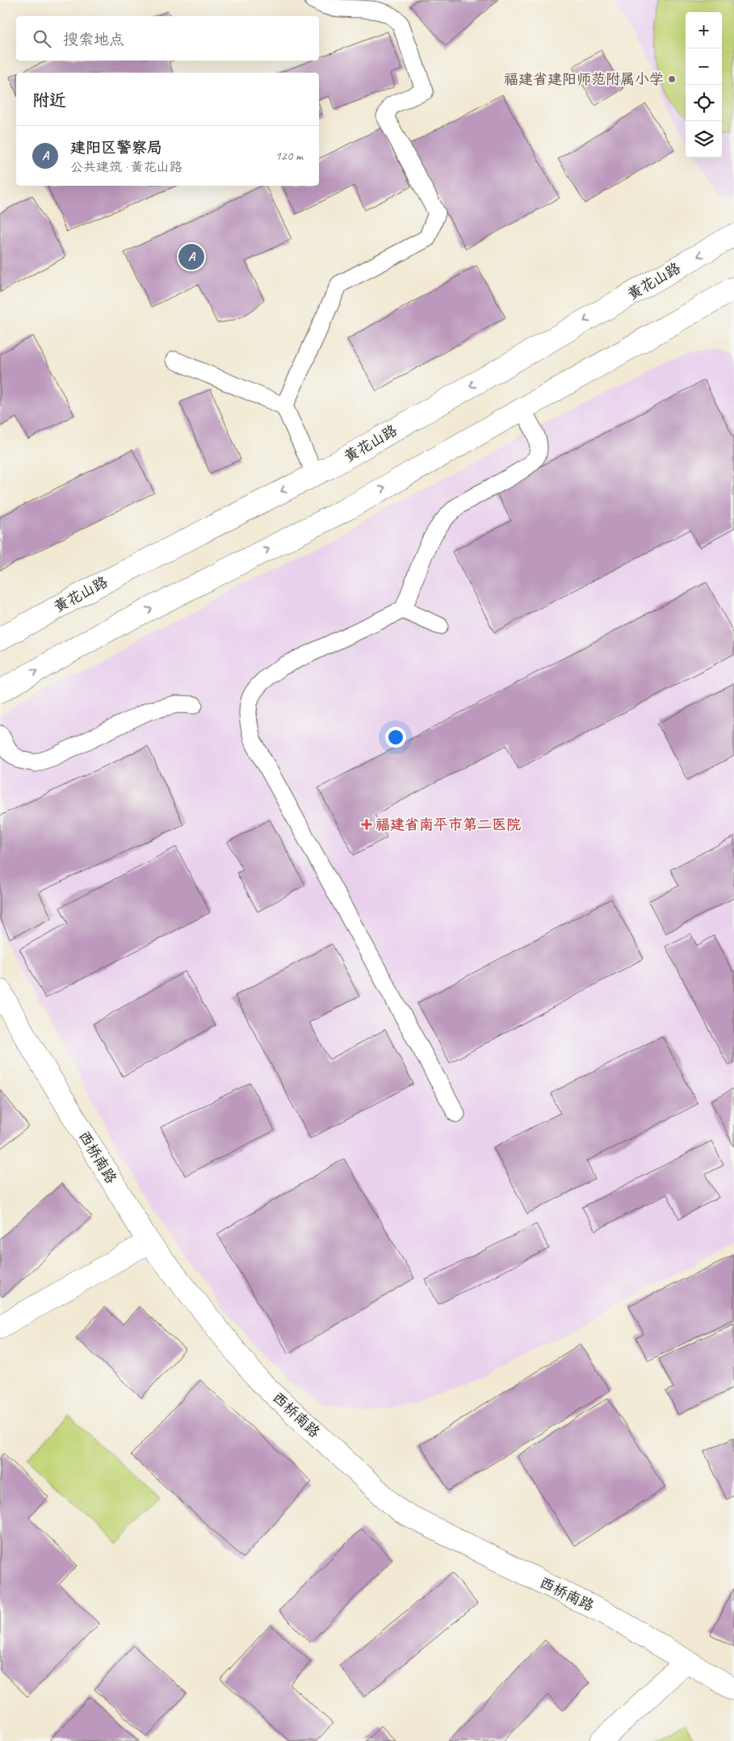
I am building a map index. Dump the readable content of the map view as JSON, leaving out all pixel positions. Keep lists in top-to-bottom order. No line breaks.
{"streets":{"main road":["黄花山路","西桥南路"]},"places":{"other":["福建省建阳师范附属小学"],"health":["福建省南平市第二医院"]},"page":{"map_buttons":["+","−"],"search":"搜索地点","heading":"附近","list":[{"mark":"A","name":"建阳区警察局","note":"公共建筑 · 黄花山路","value":"120 m"}],"pins":"A"}}
